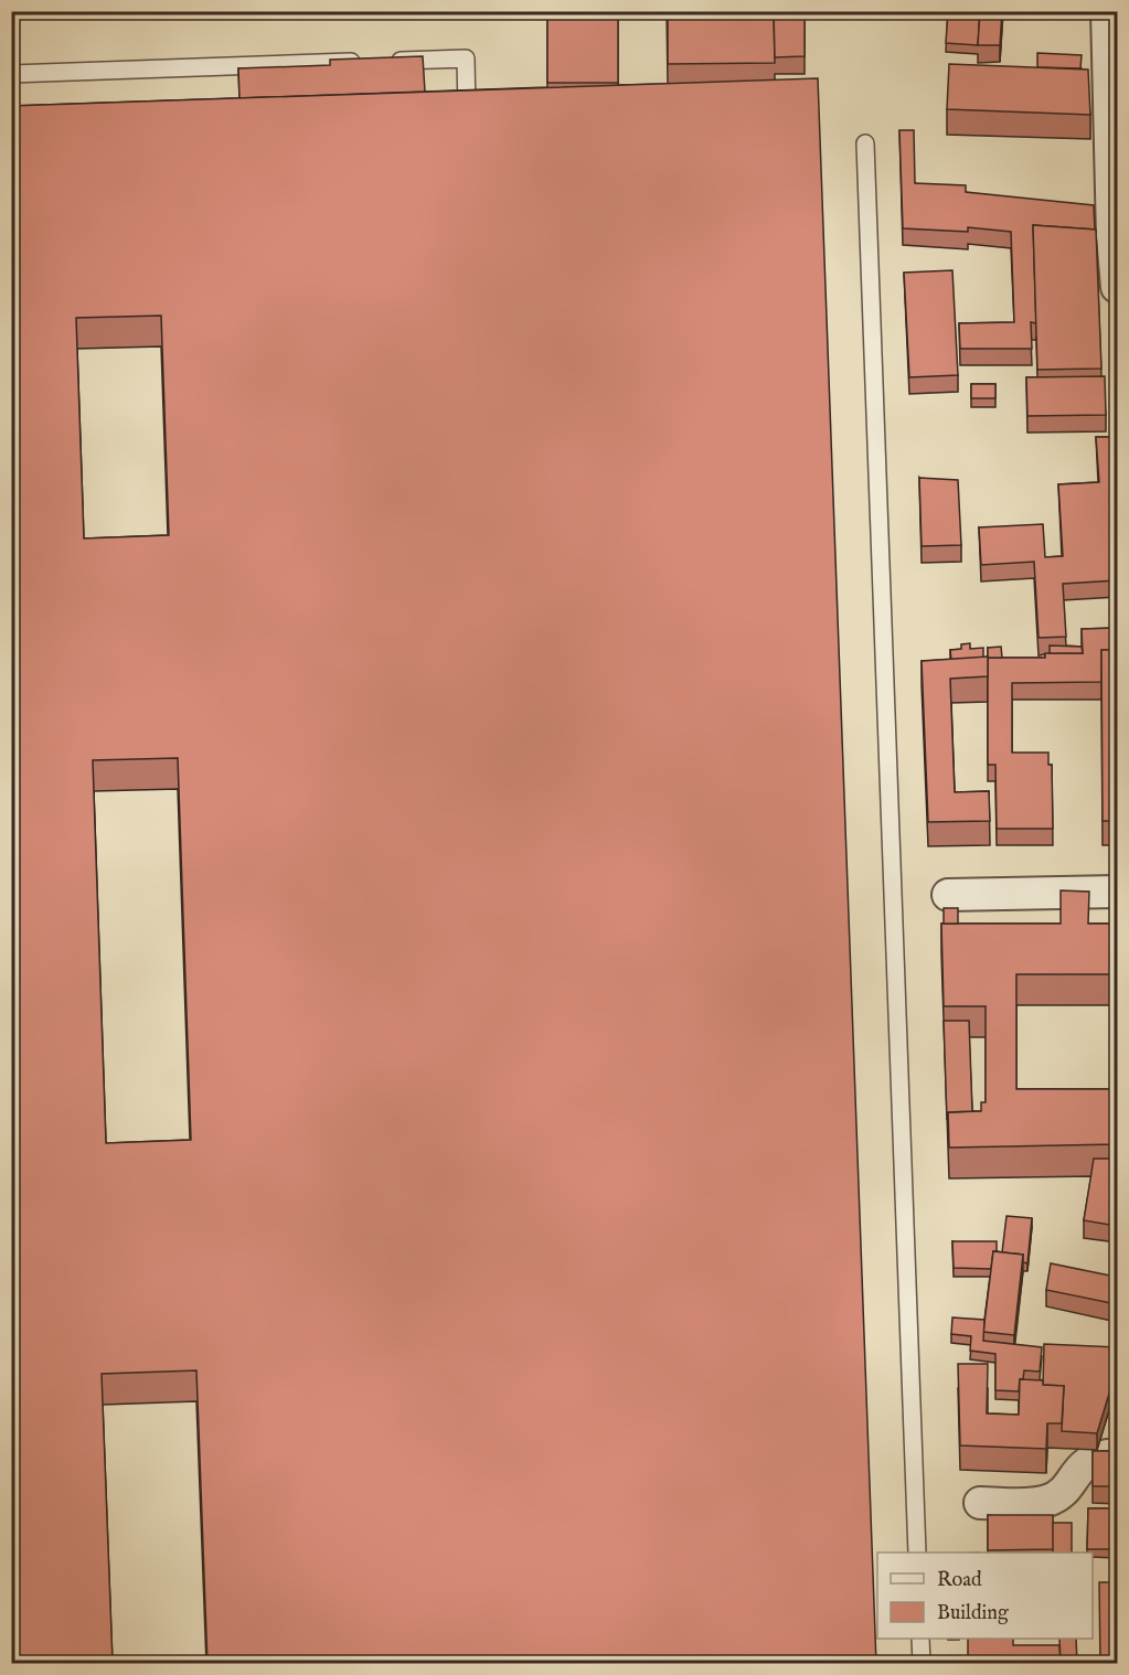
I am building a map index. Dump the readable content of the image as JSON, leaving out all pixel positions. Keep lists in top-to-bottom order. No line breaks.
{"legend":["Road","Building"]}
